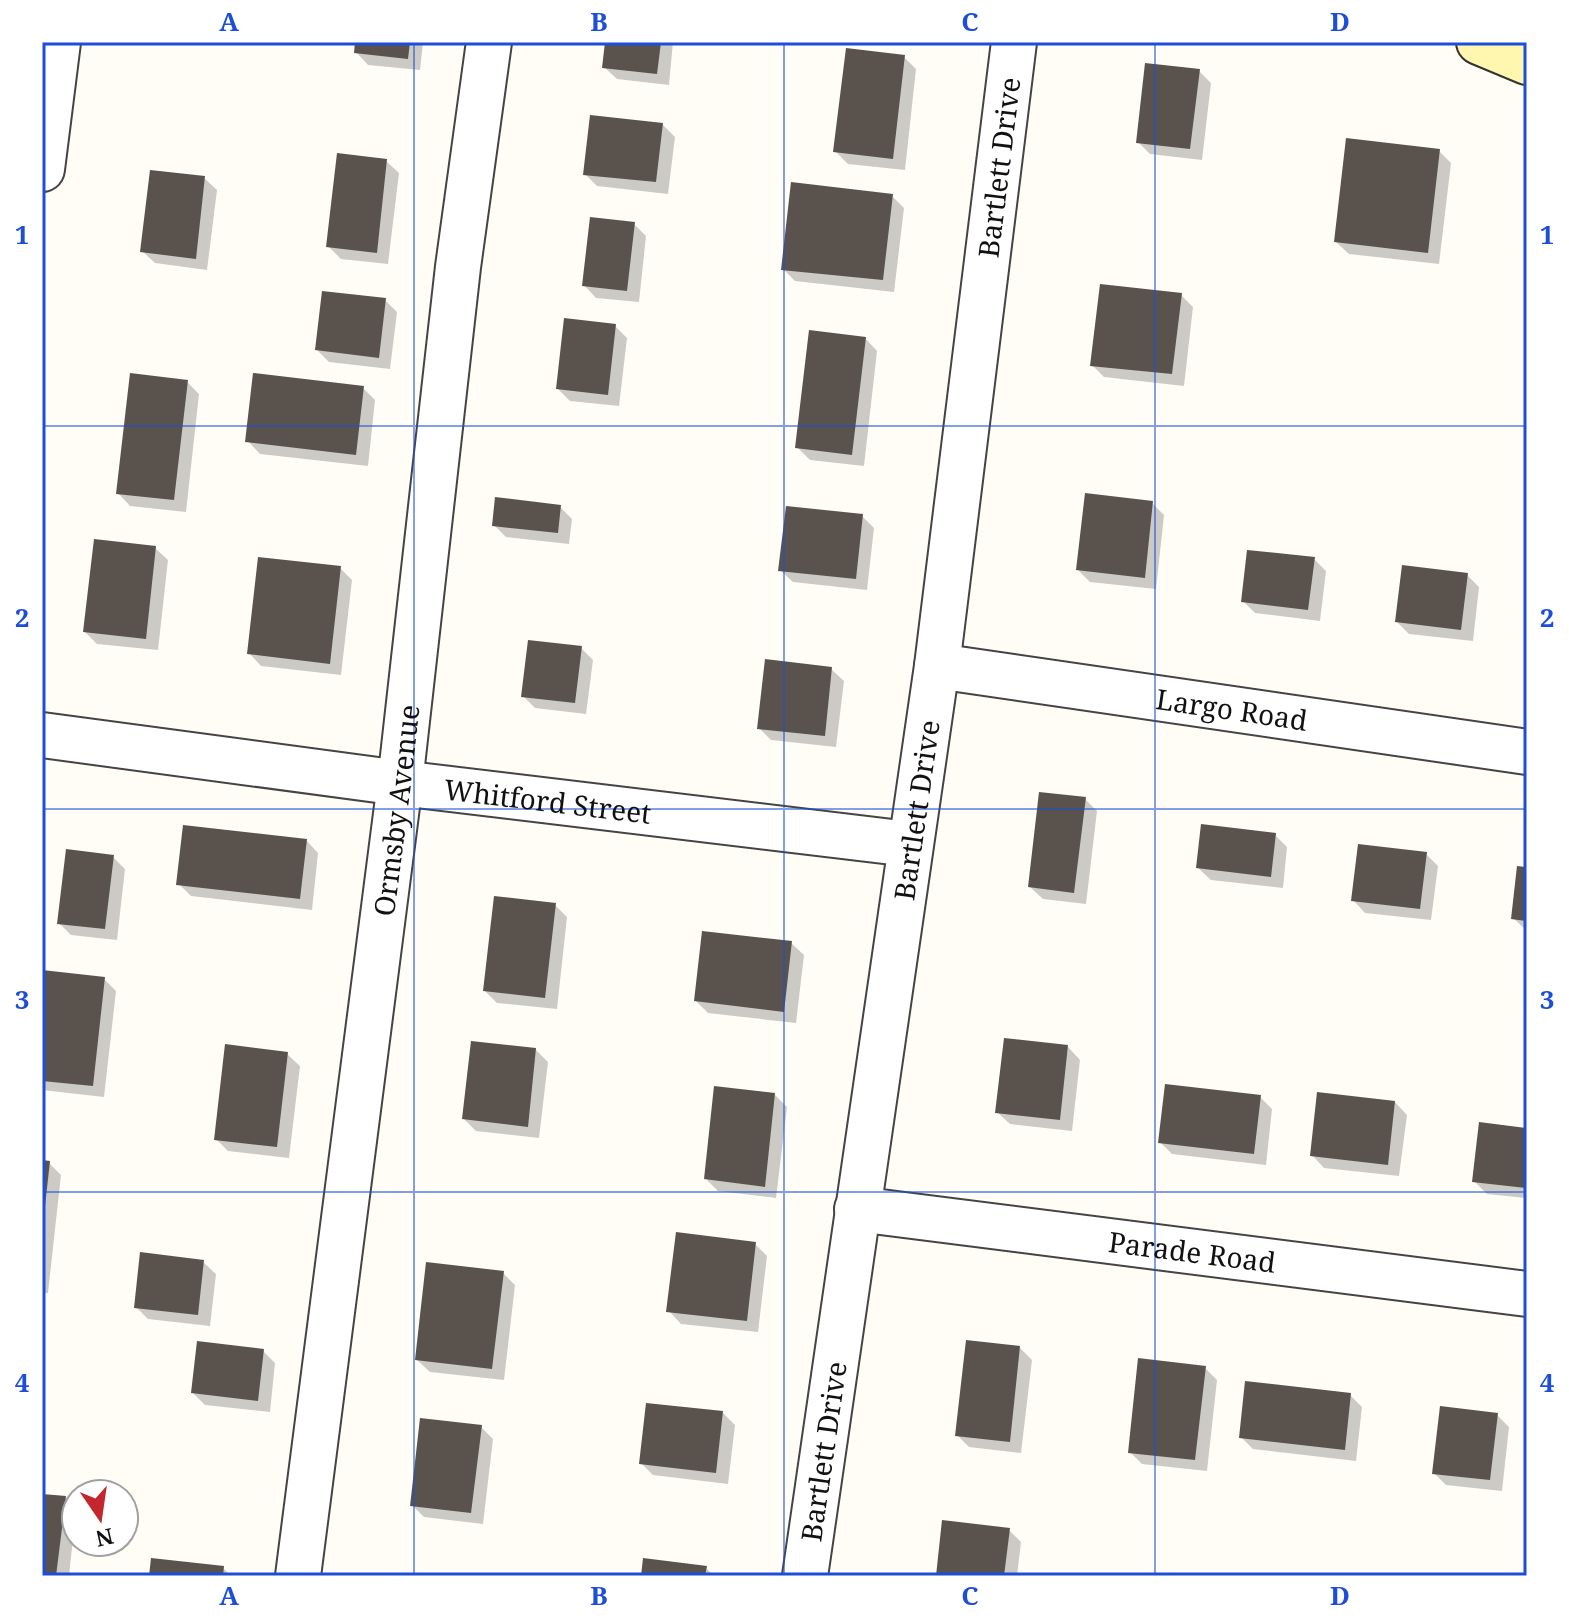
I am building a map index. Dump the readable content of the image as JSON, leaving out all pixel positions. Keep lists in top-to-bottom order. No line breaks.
{"streets":{"street":["Bartlett Drive","Largo Road","Whitford Street","Ormsby Avenue","Parade Road"]},"crossings":[["Bartlett Drive","Largo Road"],["Bartlett Drive","Whitford Street"],["Bartlett Drive","Parade Road"],["Whitford Street","Ormsby Avenue"]],"north":"bottom","grid":{"columns":["A","B","C","D"],"rows":["1","2","3","4"]}}
